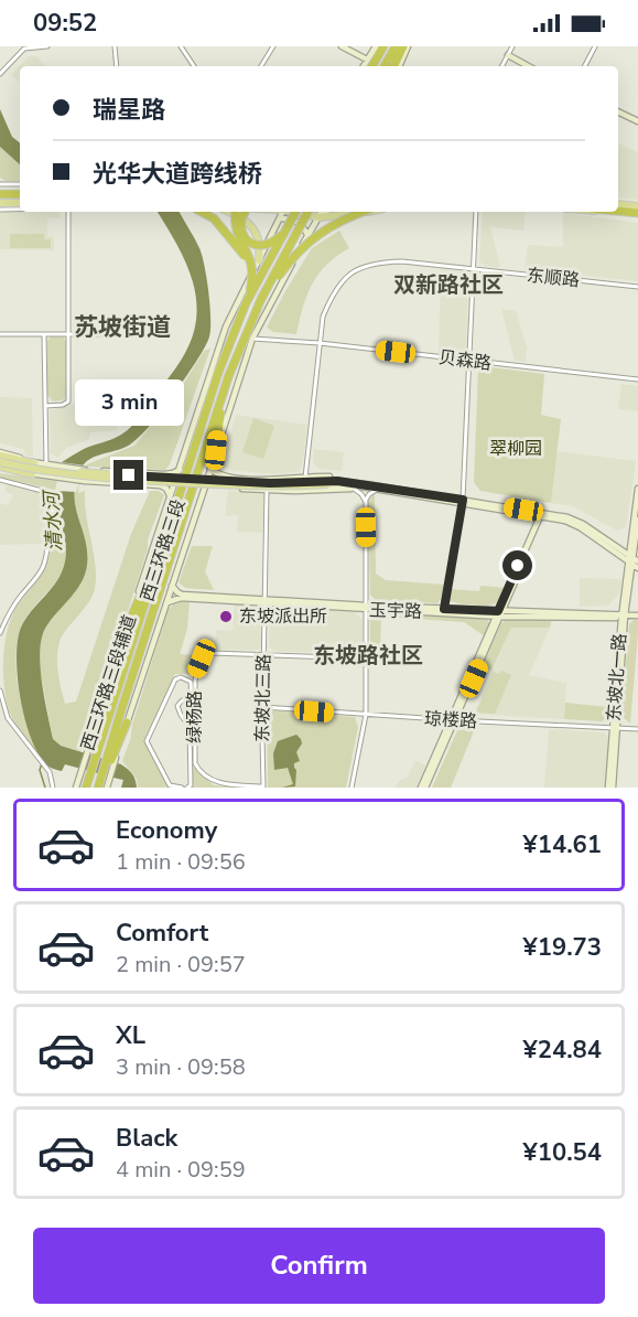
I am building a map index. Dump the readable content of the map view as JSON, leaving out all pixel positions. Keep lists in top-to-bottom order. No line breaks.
{"streets":{"highway":["西三环路三段"],"main road":["玉宇路","东坡北一路","西三环路三段辅道"],"street":["东顺路","贝森路","东坡北三路","绿杨路","琼楼路"]},"crossings":[["东顺路","贝森路"],["贝森路","西三环路三段辅道"],["玉宇路","东坡北一路"],["玉宇路","东坡北三路"],["东坡北一路","琼楼路"],["东坡北三路","绿杨路"],["东坡北三路","琼楼路"]],"districts":["双新路社区","苏坡街道","东坡路社区"],"water":["清水河"],"parks":["翠柳园"],"places":["东坡派出所"],"page":{"status":"09:52","banner":["瑞星路","光华大道跨线桥"],"bubble":"3 min","list":[{"name":"Economy","note":"1 min · 09:56","value":"¥14.61"},{"name":"Comfort","note":"2 min · 09:57","value":"¥19.73"},{"name":"XL","note":"3 min · 09:58","value":"¥24.84"},{"name":"Black","note":"4 min · 09:59","value":"¥10.54"}],"buttons":"Confirm"}}
